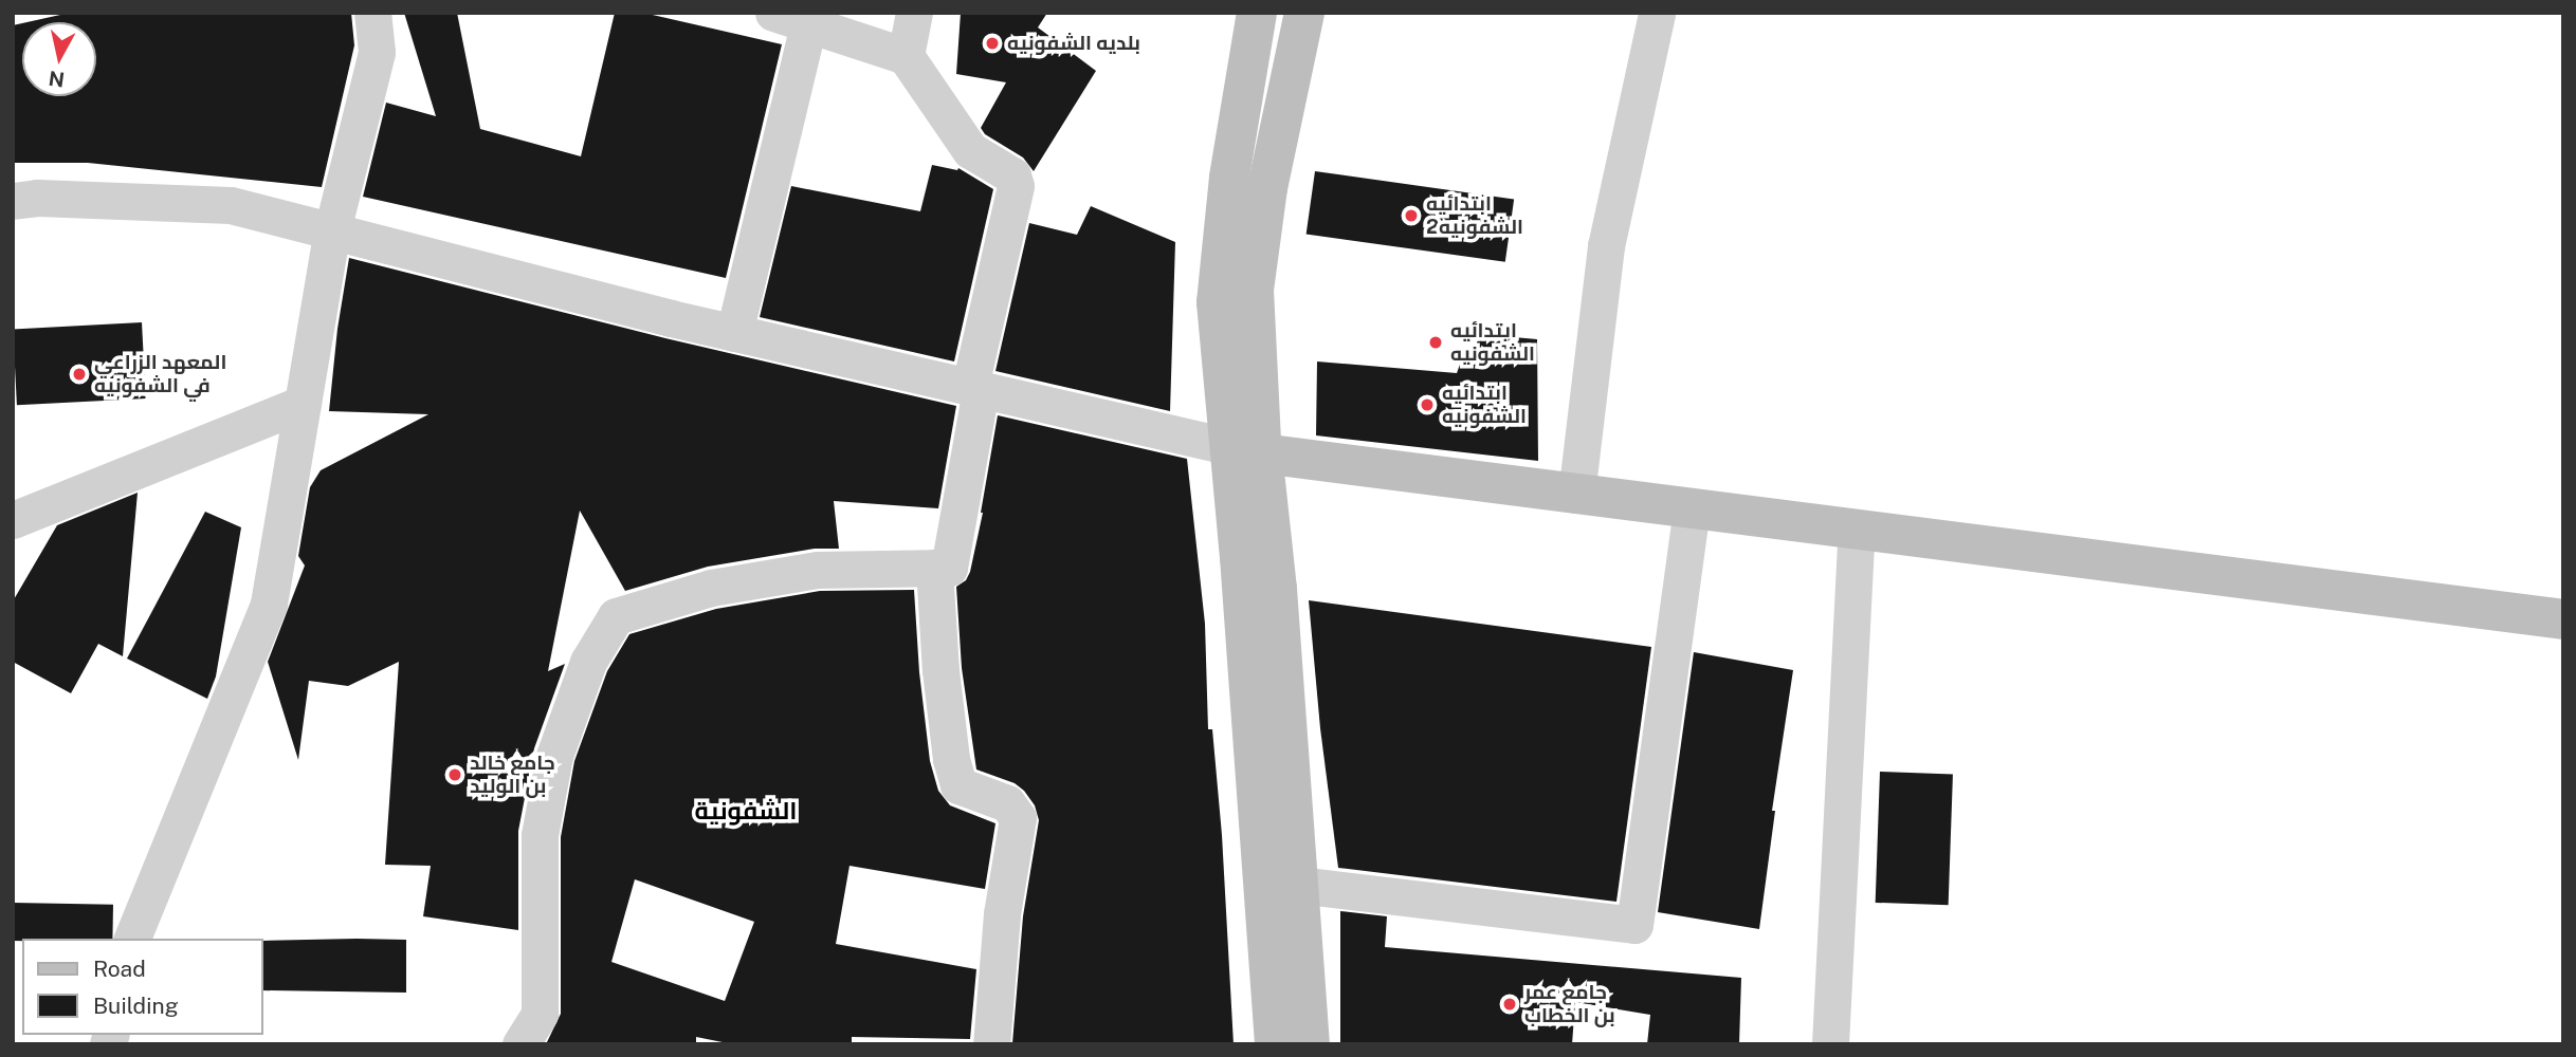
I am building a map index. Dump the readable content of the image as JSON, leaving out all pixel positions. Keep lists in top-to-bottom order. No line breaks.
{"districts":["الشفونية"],"places":["بلديه الشفونيه","ابتدائيه الشفونيه2","ايتدائيه الشفونيه","المعهد الزراعي في الشفونيه","ابتدائيه الشفونيه","جامع خالد بن الوليد","جامع عمر بن الخطاب"],"legend":["Road","Building"],"north":"bottom"}
